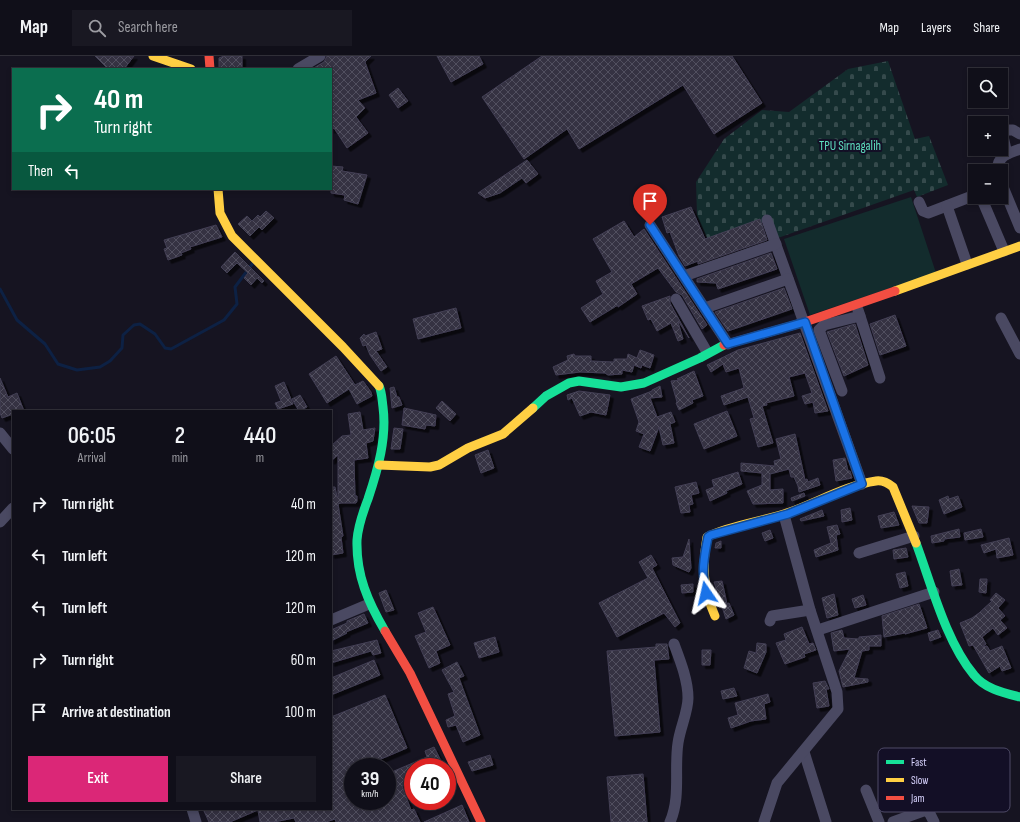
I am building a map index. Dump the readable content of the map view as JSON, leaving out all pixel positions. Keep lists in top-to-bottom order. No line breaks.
{"parks":["TPU Sirnagalih"],"legend":["Fast","Slow","Jam"],"page":{"header":"Map","search":"Search here","nav":["Map","Layers","Share"],"map_buttons":["+","−"],"turn":["40 m","Turn right"],"then":"Then","eta":["06:05","Arrival","2","min","440","m"],"list":[{"name":"Turn right","value":"40 m"},{"name":"Turn left","value":"120 m"},{"name":"Turn left","value":"120 m"},{"name":"Turn right","value":"60 m"},{"name":"Arrive at destination","value":"100 m"}],"buttons":["Exit","Share"],"speed":"39 km/h","limit":"40"}}
